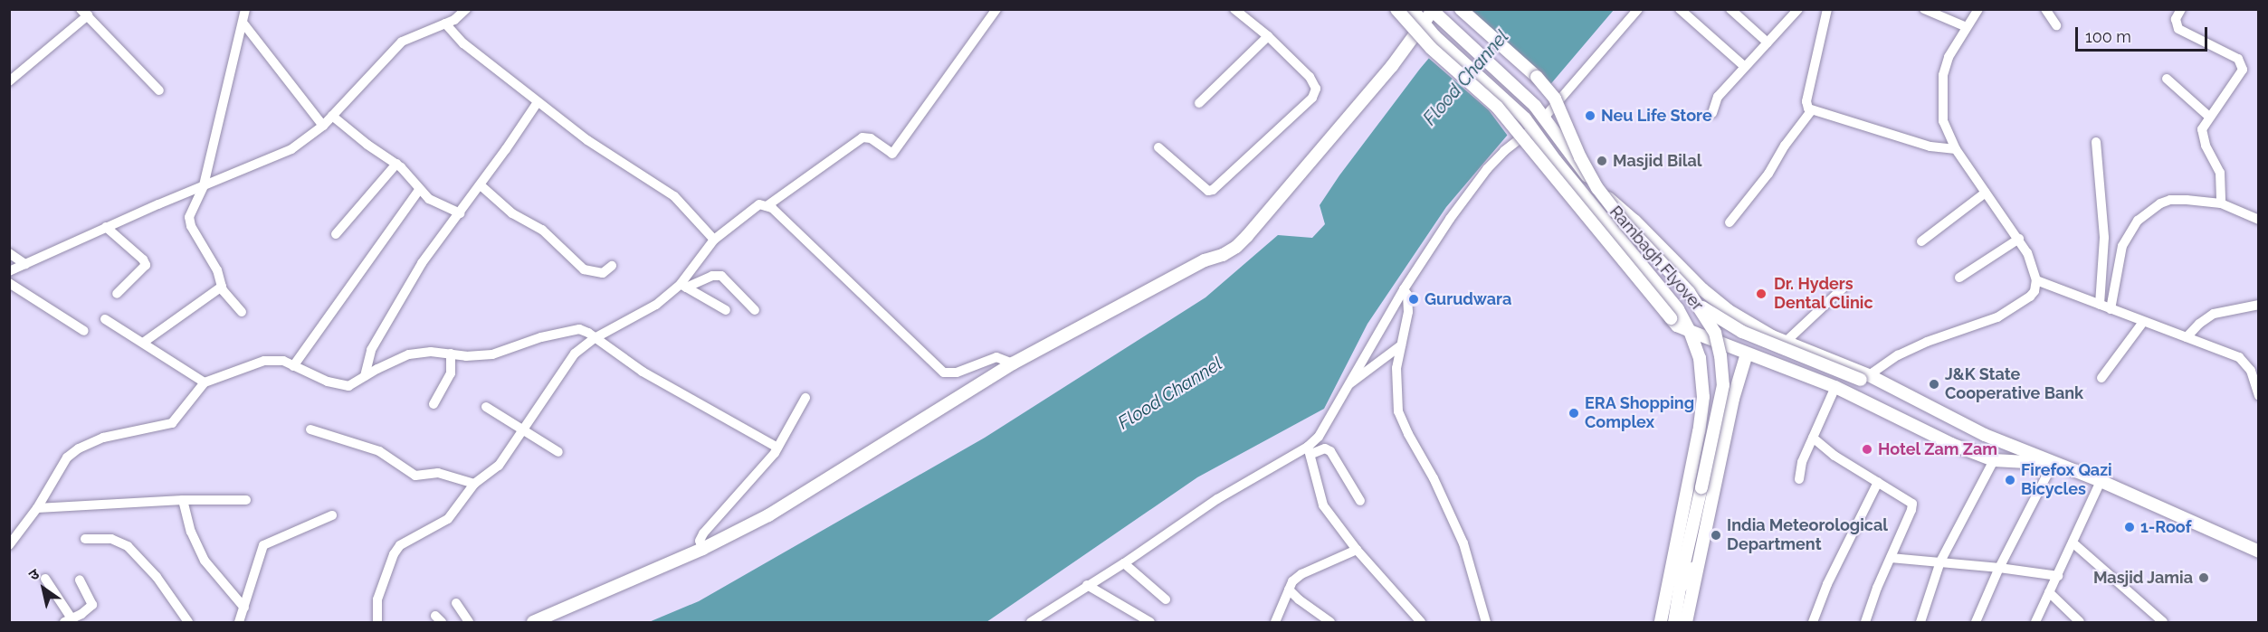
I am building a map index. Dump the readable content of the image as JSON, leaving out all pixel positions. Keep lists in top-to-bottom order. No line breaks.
{"streets":{"main road":["Rambagh Flyover"]},"water":["Flood Channel"],"places":["Neu Life Store","Masjid Bilal","Dr. Hyders Dental Clinic","Gurudwara","J&K State Cooperative Bank","ERA Shopping Complex","Hotel Zam Zam","Firefox Qazi Bicycles","1-Roof","India Meteorological Department","Masjid Jamia"],"scale_bar":"100 m","north":"top left"}
